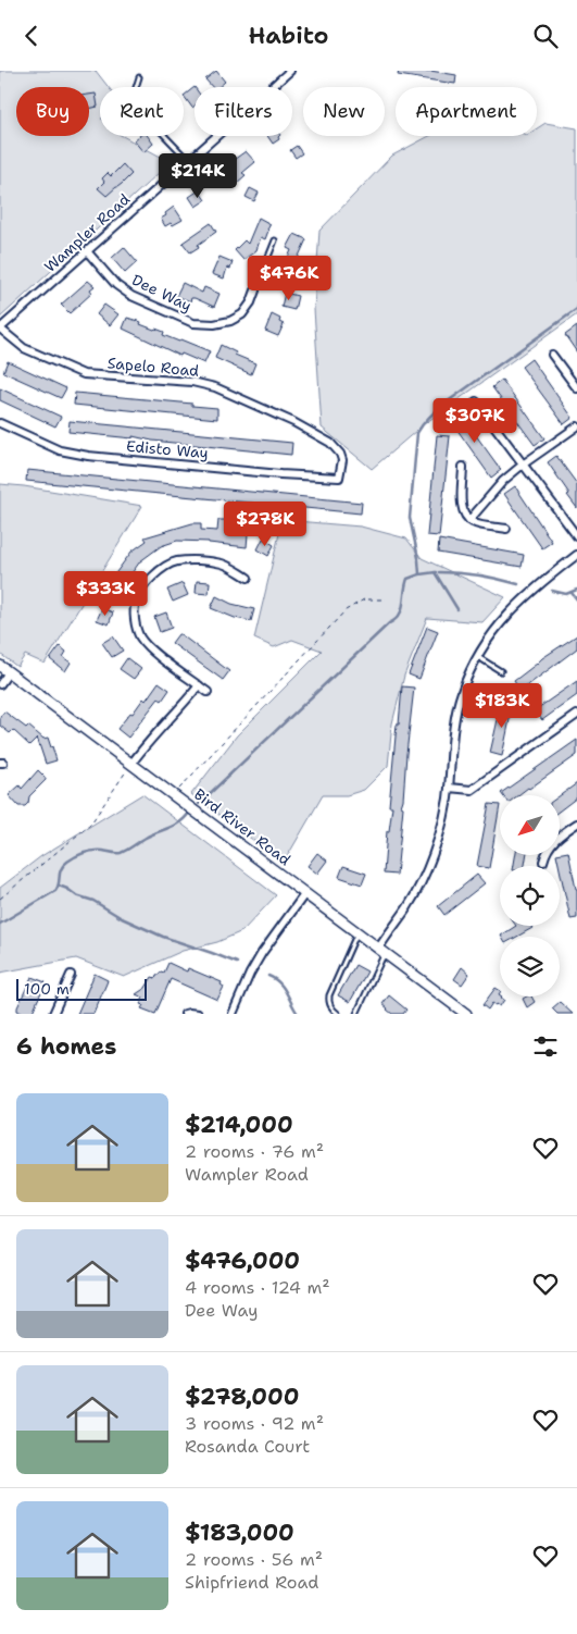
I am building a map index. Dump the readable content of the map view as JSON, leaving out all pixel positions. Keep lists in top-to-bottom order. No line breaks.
{"streets":{"street":["Wampler Road","Dee Way","Sapelo Road","Edisto Way","Bird River Road"]},"crossings":[["Wampler Road","Dee Way"],["Wampler Road","Sapelo Road"],["Sapelo Road","Edisto Way"]],"scale_bar":"100 m","north":"bottom left","page":{"header":"Habito","chip":["Buy","Rent","Filters","New","Apartment"],"price":["$214K","$476K","$307K","$278K","$333K","$183K"],"scale":"100 m","heading":"6 homes","list":[{"name":"$214,000","note":"2 rooms · 76 m² · Wampler Road"},{"name":"$476,000","note":"4 rooms · 124 m² · Dee Way"},{"name":"$278,000","note":"3 rooms · 92 m² · Rosanda Court"},{"name":"$183,000","note":"2 rooms · 56 m² · Shipfriend Road"}]}}
